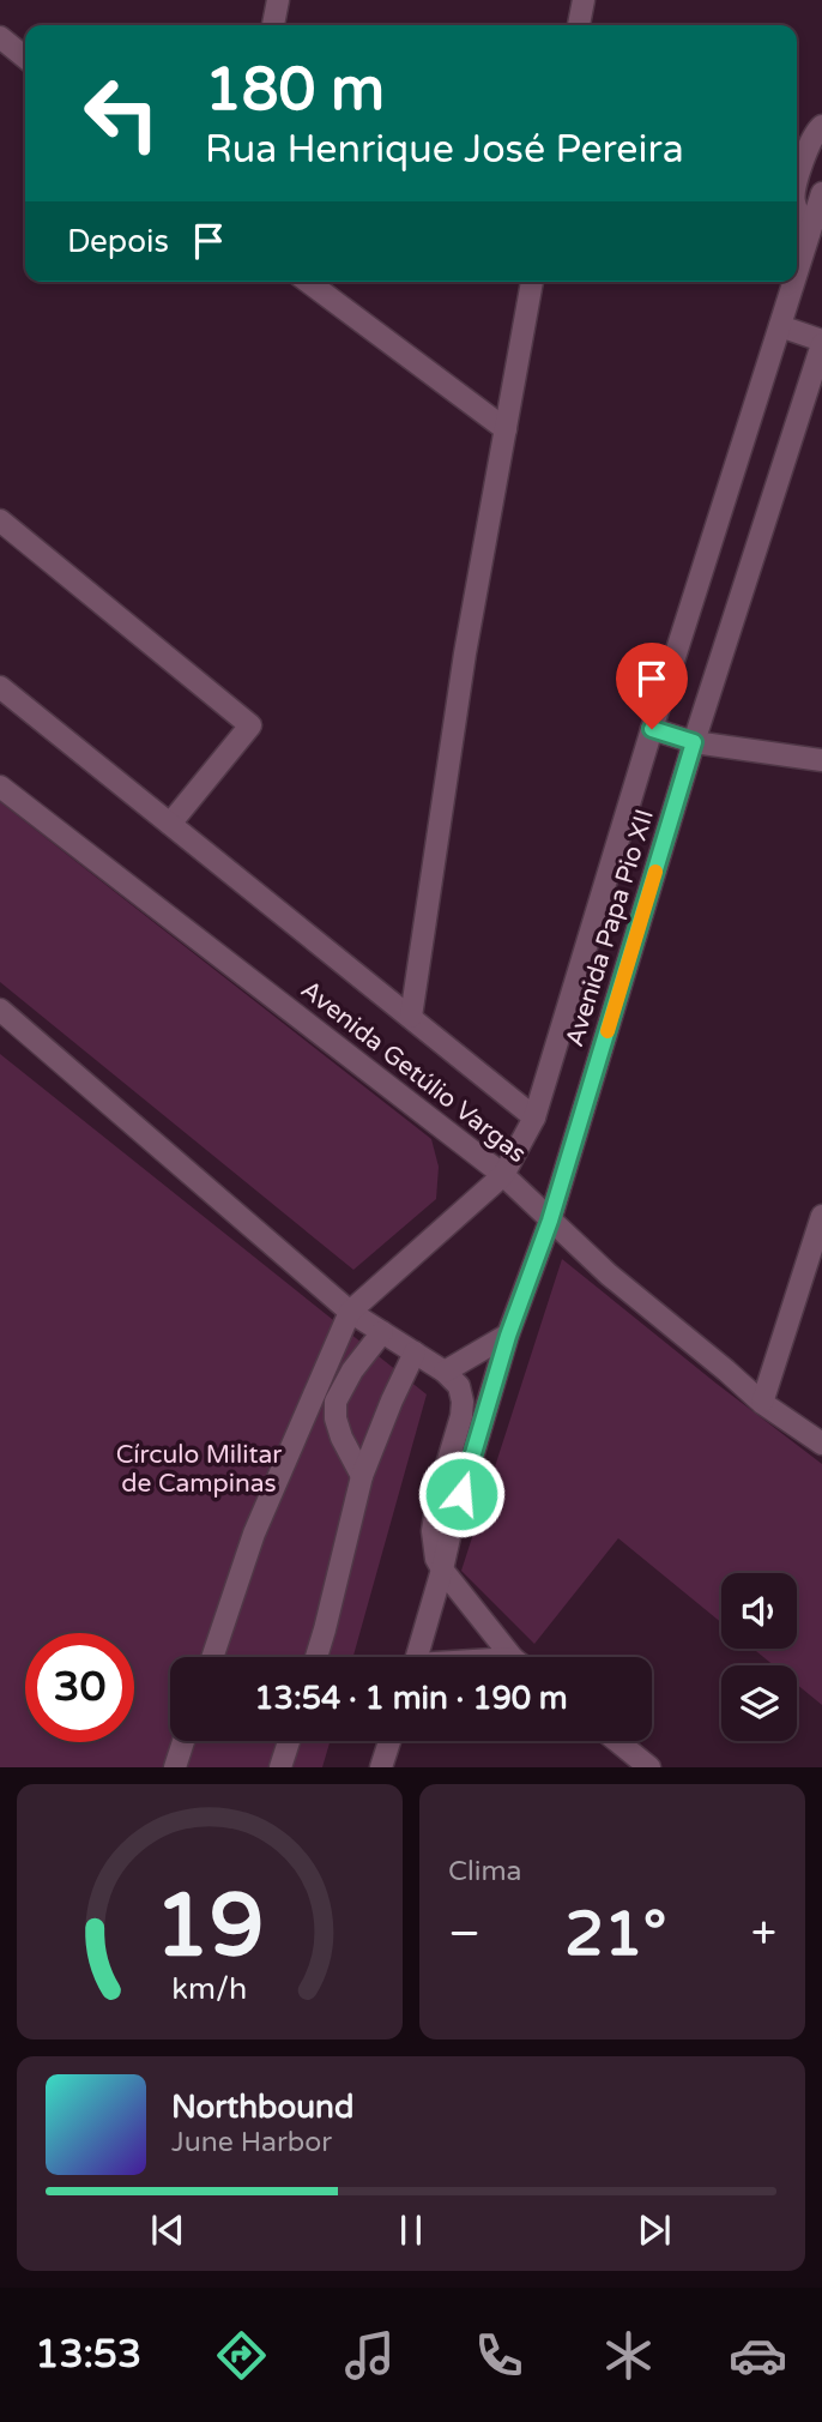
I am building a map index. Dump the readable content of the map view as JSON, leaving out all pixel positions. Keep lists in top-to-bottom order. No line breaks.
{"streets":{"street":["Avenida Papa Pio XII","Avenida Getúlio Vargas"]},"crossings":[["Avenida Papa Pio XII","Avenida Getúlio Vargas"]],"parks":["Círculo Militar de Campinas"],"page":{"turn":["180 m","Rua Henrique José Pereira"],"then":"Depois","limit":"30","trip":"13:54 · 1 min · 190 m","tile":"Clima","heat":["−","21°","+"],"song":["Northbound","June Harbor"],"tabs":"13:53","gauge":["19","km/h"]}}
